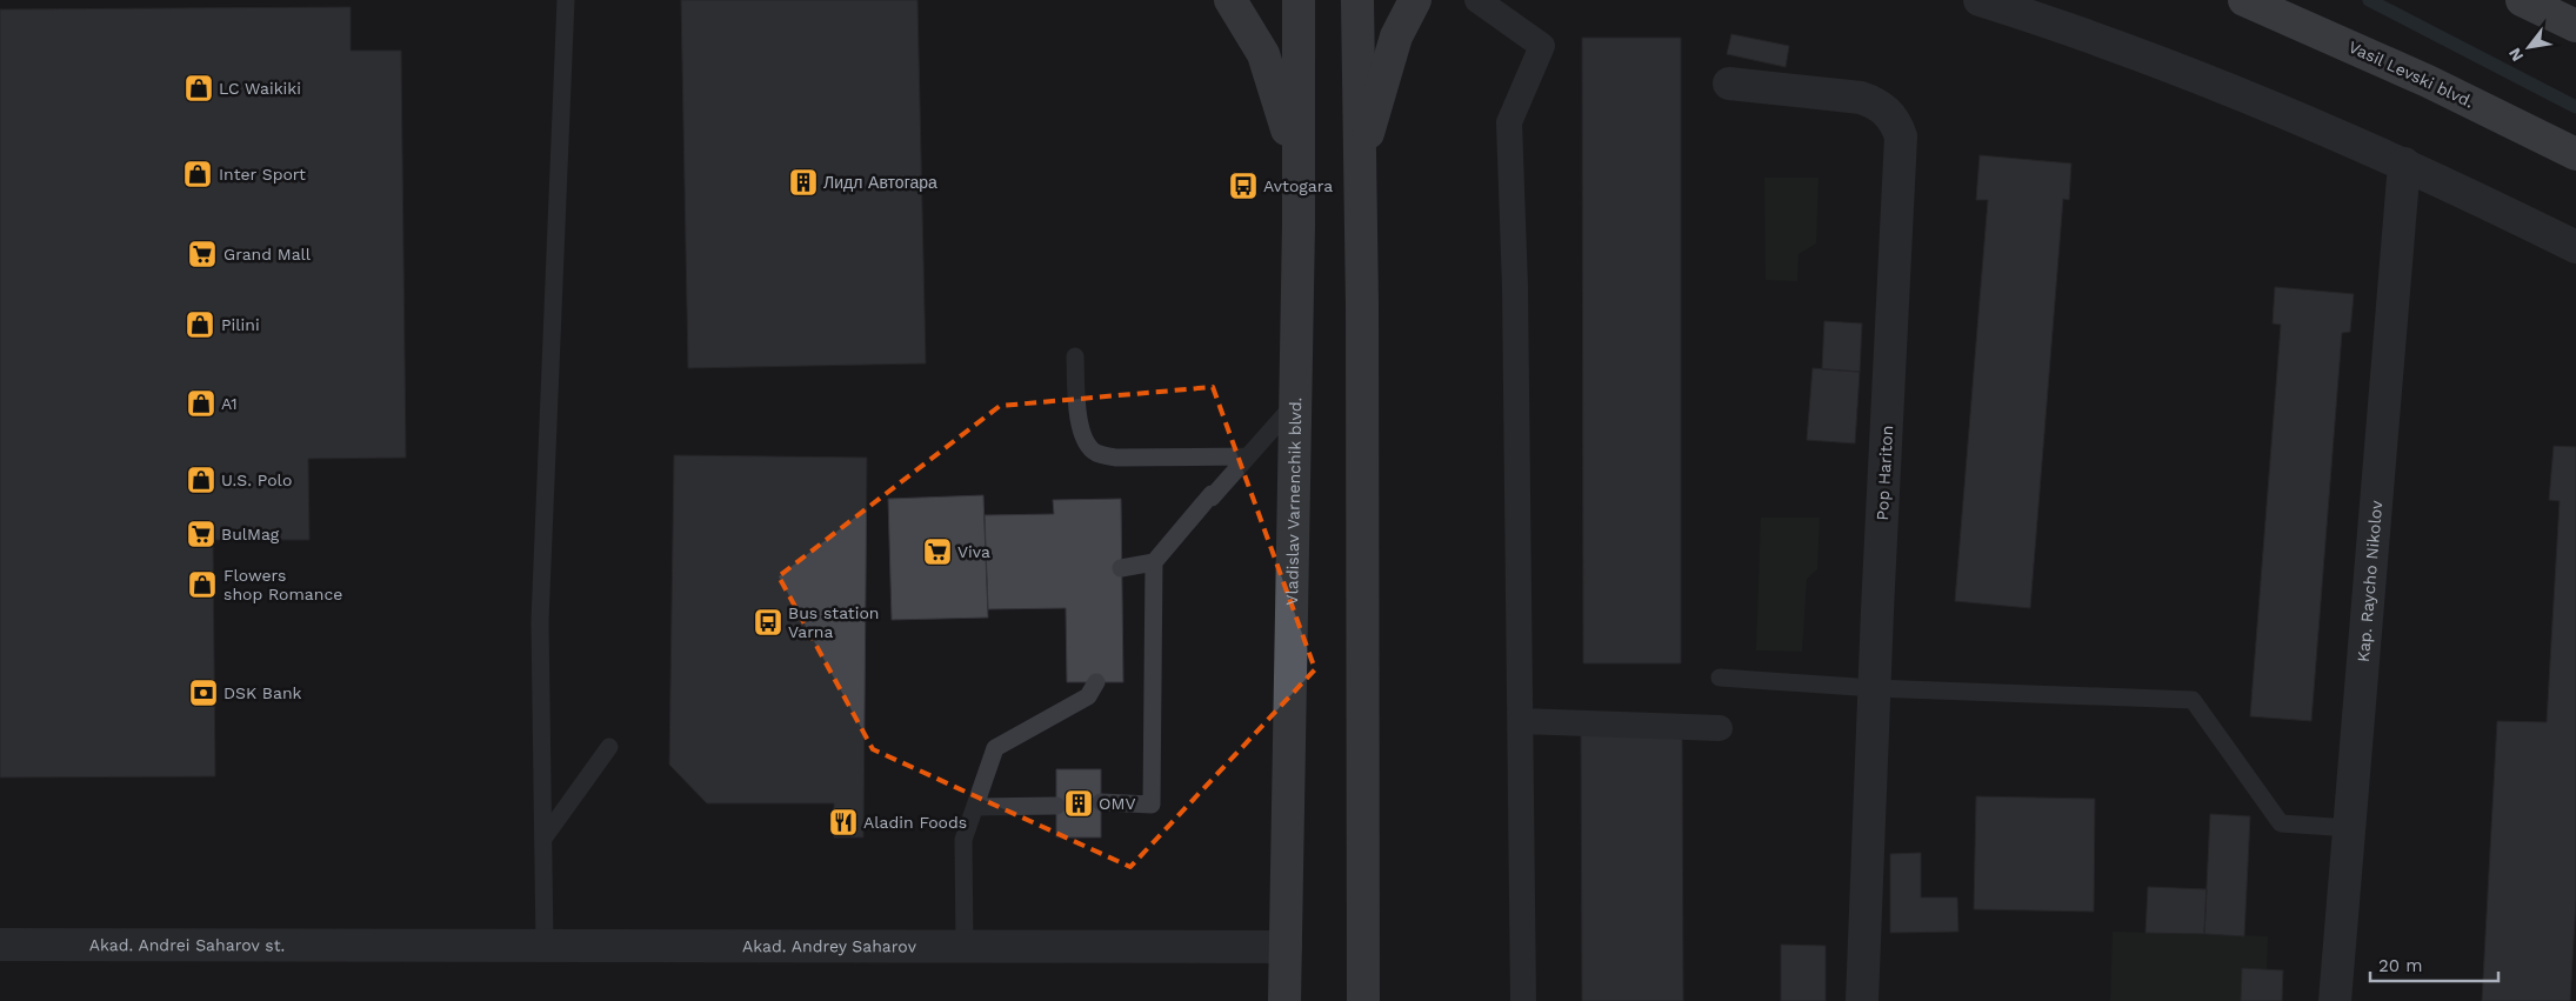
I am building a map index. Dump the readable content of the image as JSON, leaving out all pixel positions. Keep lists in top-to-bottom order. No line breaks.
{"streets":{"highway":["Vasil Levski blvd."],"main road":["Vladislav Varnenchik blvd."],"street":["Pop Hariton","Kap. Raycho Nikolov","Akad. Andrei Saharov st.","Akad. Andrey Saharov"]},"crossings":[["Vladislav Varnenchik blvd.","Akad. Andrey Saharov"],["Akad. Andrei Saharov st.","Akad. Andrey Saharov"]],"places":{"shop":["LC Waikiki","Inter Sport","Pilini","A1","U.S. Polo","Flowers shop Romance"],"building":["Лидл Автогара","OMV"],"bus stop":["Avtogara","Bus station Varna"],"supermarket":["Grand Mall","BulMag","Viva"],"bank":["DSK Bank"],"restaurant":["Aladin Foods"]},"scale_bar":"20 m","north":"bottom left"}
